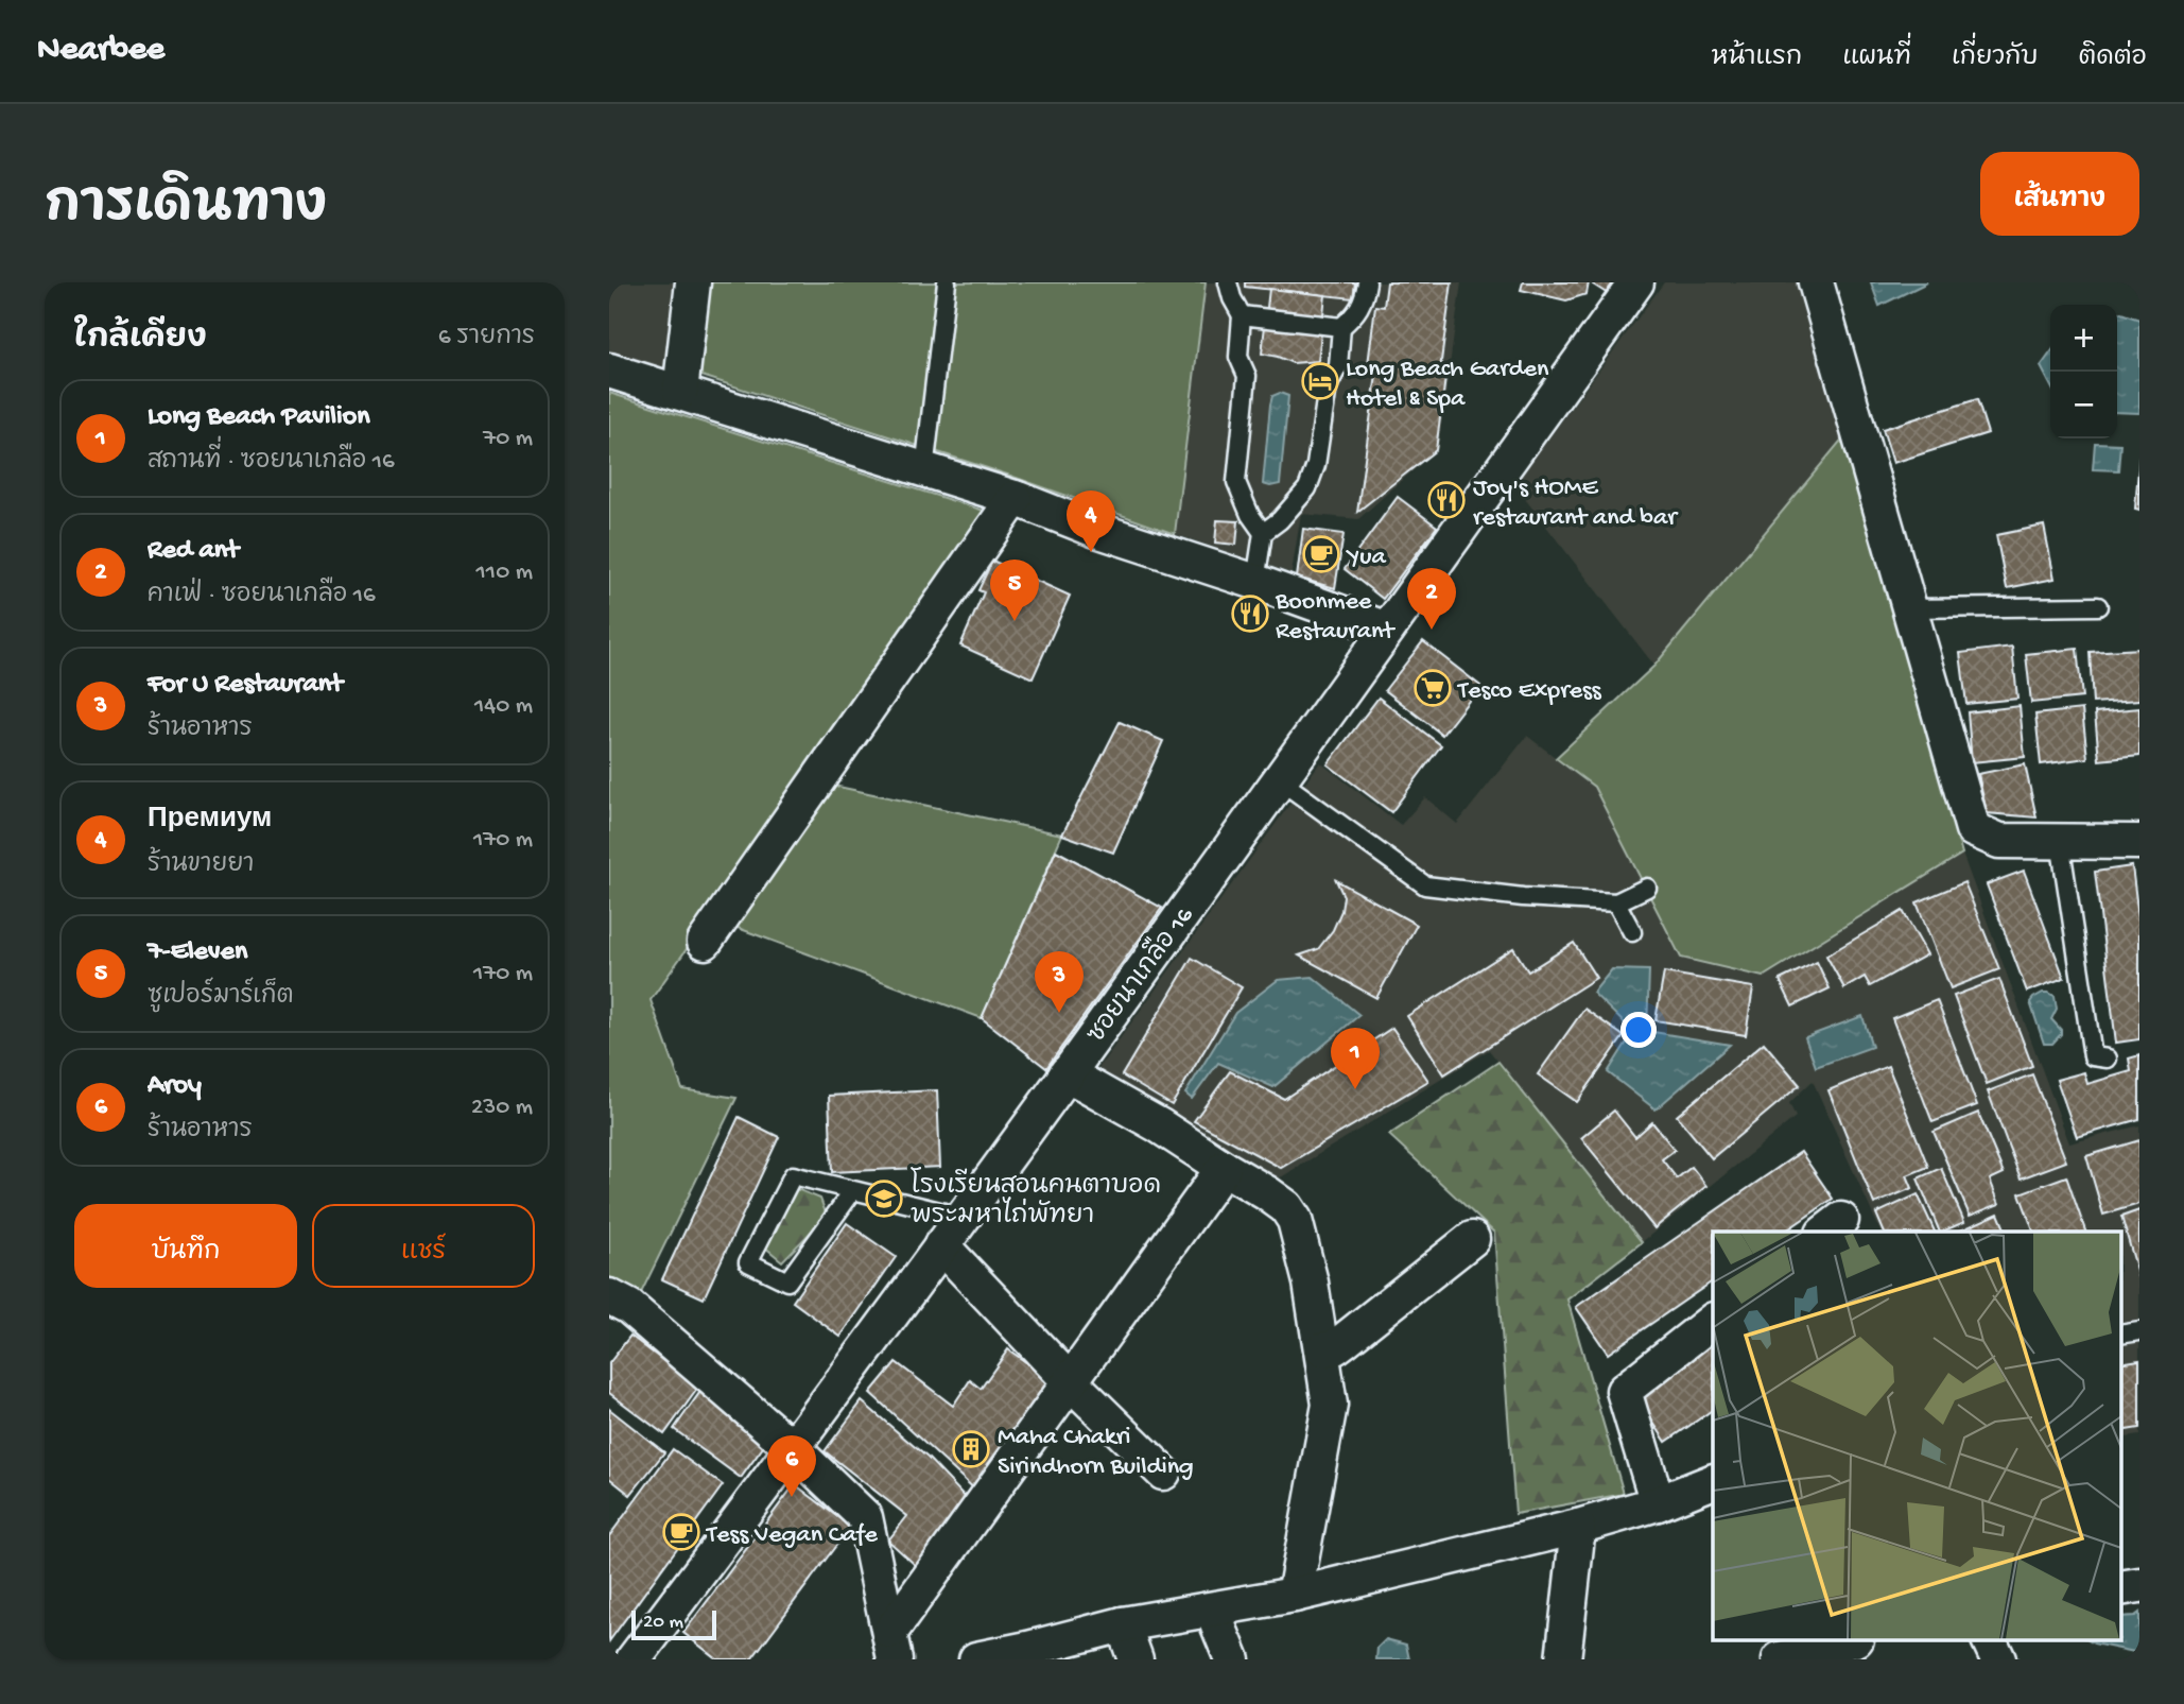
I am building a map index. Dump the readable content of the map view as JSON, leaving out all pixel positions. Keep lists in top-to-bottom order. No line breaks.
{"streets":{"street":["ซอยนาเกลือ 16"]},"places":{"hotel":["Long Beach Garden Hotel & Spa"],"restaurant":["Joy's HOME restaurant and bar","Boonmee Restaurant"],"cafe":["Yua","Tess Vegan Cafe"],"supermarket":["Tesco Express"],"school or university":["โรงเรียนสอนคนตาบอด พระมหาไถ่พัทยา"],"building":["Maha Chakri Sirindhorn Building"]},"scale_bar":"20 m","page":{"header":"Nearbee","nav":["หน้าแรก","แผนที่","เกี่ยวกับ","ติดต่อ"],"title":"การเดินทาง","buttons":["เส้นทาง",["บันทึก","แชร์"]],"heading":["ใกล้เคียง","6 รายการ"],"map_buttons":["+","−"],"list":[{"mark":"1","name":"Long Beach Pavilion","note":"สถานที่ · ซอยนาเกลือ 16","value":"70 m"},{"mark":"2","name":"Red ant","note":"คาเฟ่ · ซอยนาเกลือ 16","value":"110 m"},{"mark":"3","name":"For U Restaurant","note":"ร้านอาหาร","value":"140 m"},{"mark":"4","name":"Премиум","note":"ร้านขายยา","value":"170 m"},{"mark":"5","name":"7-Eleven","note":"ซูเปอร์มาร์เก็ต","value":"170 m"},{"mark":"6","name":"Aroy","note":"ร้านอาหาร","value":"230 m"}],"pins":["4","5","2","3","1","6"],"scale":"20 m"}}
